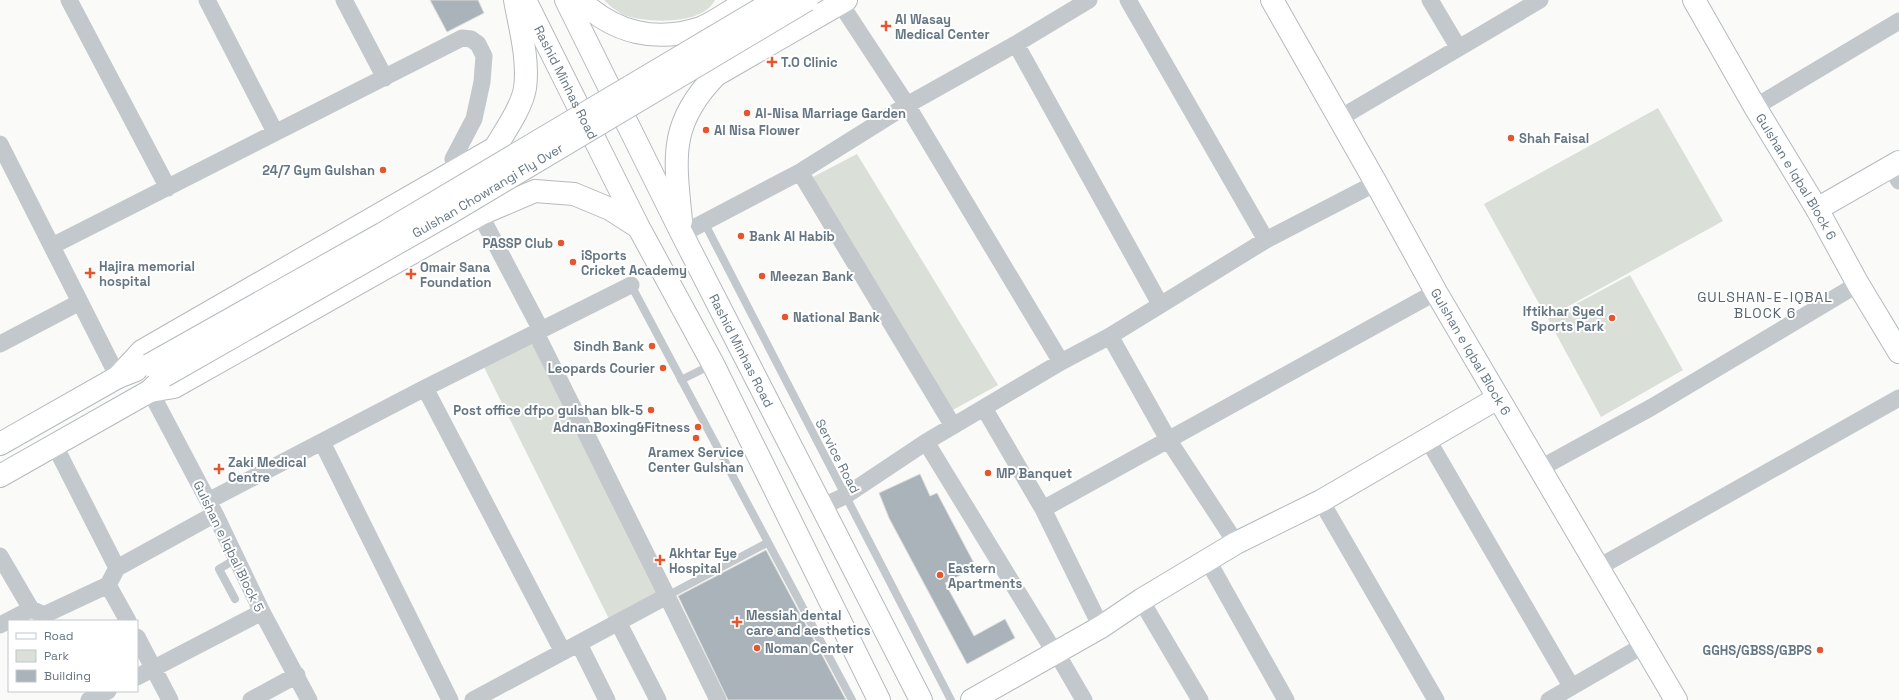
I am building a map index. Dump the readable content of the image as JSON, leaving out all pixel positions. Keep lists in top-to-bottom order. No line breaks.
{"streets":{"main road":["Rashid Minhas Road","Gulshan e Iqbal Block 6","Gulshan Chowrangi Fly Over"],"street":["Gulshan e Iqbal Block 5"],"lane":["Service Road"]},"crossings":[["Gulshan Chowrangi Fly Over","Gulshan e Iqbal Block 5"]],"districts":["GULSHAN-E-IQBAL BLOCK 6"],"places":{"health":["Al Wasay Medical Center","T.O Clinic","Hajira memorial hospital","Omair Sana Foundation","Zaki Medical Centre","Akhtar Eye Hospital","Messiah dental care and aesthetics"],"other":["Al-Nisa Marriage Garden","Al Nisa Flower","Shah Faisal","24/7 Gym Gulshan","Bank Al Habib","PASSP Club","iSports Cricket Academy","Meezan Bank","National Bank","Iftikhar Syed Sports Park","Sindh Bank","Leopards Courier","Post office dfpo gulshan blk-5","AdnanBoxing&Fitness","Aramex Service Center Gulshan","MP Banquet","Eastern Apartments","Noman Center","GGHS/GBSS/GBPS"]},"legend":["Road","Park","Building"]}
